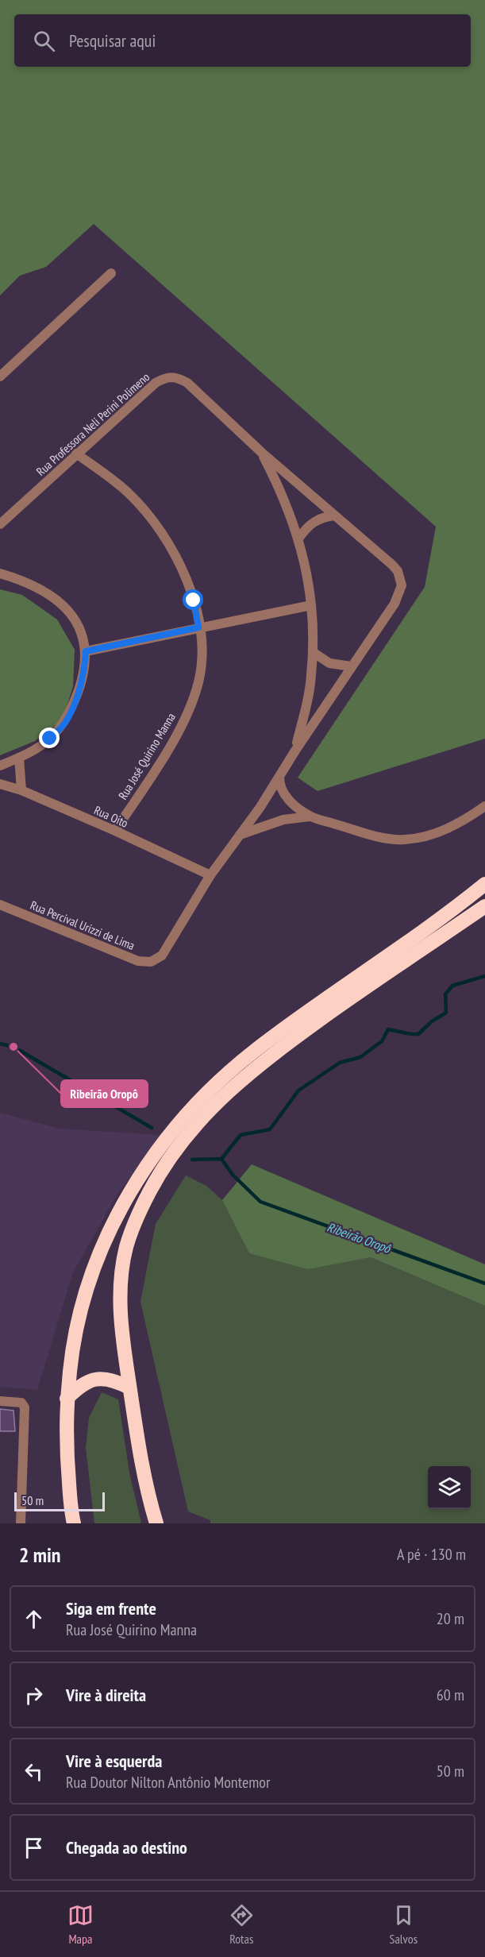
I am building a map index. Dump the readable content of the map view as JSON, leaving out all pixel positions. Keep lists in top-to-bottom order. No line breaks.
{"streets":{"street":["Rua Professora Neli Perini Polimeno","Rua José Quirino Manna","Rua Oito","Rua Percival Urizzi de Lima"]},"crossings":[["Rua Professora Neli Perini Polimeno","Rua José Quirino Manna"],["Rua José Quirino Manna","Rua Oito"],["Rua Oito","Rua Percival Urizzi de Lima"]],"water":["Ribeirão Oropô"],"places":["Ribeirão Oropô"],"scale_bar":"50 m","page":{"search":"Pesquisar aqui","scale":"50 m","heading":["2 min","A pé · 130 m"],"list":[["Siga em frente","Rua José Quirino Manna","20 m"],["Vire à direita","60 m"],["Vire à esquerda","Rua Doutor Nilton Antônio Montemor","50 m"],"Chegada ao destino"],"nav":["Mapa","Rotas","Salvos"]}}
